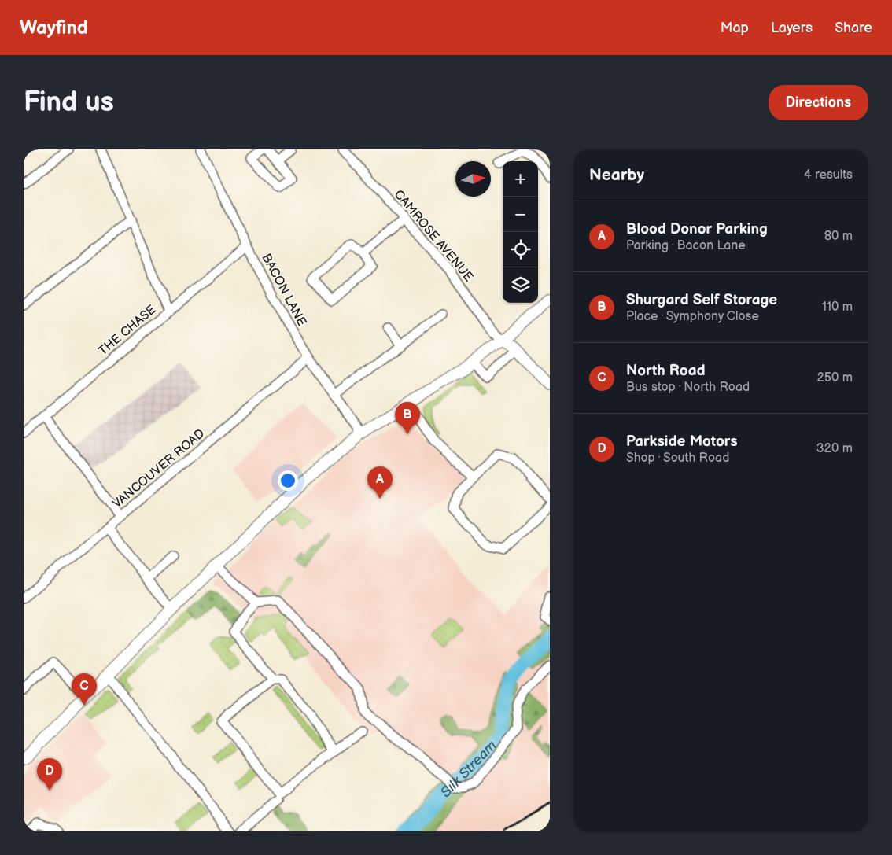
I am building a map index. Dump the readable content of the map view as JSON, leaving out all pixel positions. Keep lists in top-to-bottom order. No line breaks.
{"streets":{"street":["CAMROSE AVENUE","BACON LANE","THE CHASE","VANCOUVER ROAD"]},"crossings":[["BACON LANE","THE CHASE"],["BACON LANE","VANCOUVER ROAD"]],"water":["Silk Stream"],"north":"right","page":{"header":"Wayfind","nav":["Map","Layers","Share"],"buttons":"Directions","title":"Find us","heading":["Nearby","4 results"],"map_buttons":["+","−"],"list":[{"mark":"A","name":"Blood Donor Parking","note":"Parking · Bacon Lane","value":"80 m"},{"mark":"B","name":"Shurgard Self Storage","note":"Place · Symphony Close","value":"110 m"},{"mark":"C","name":"North Road","note":"Bus stop · North Road","value":"250 m"},{"mark":"D","name":"Parkside Motors","note":"Shop · South Road","value":"320 m"}],"pins":["B","A","C","D"]}}
